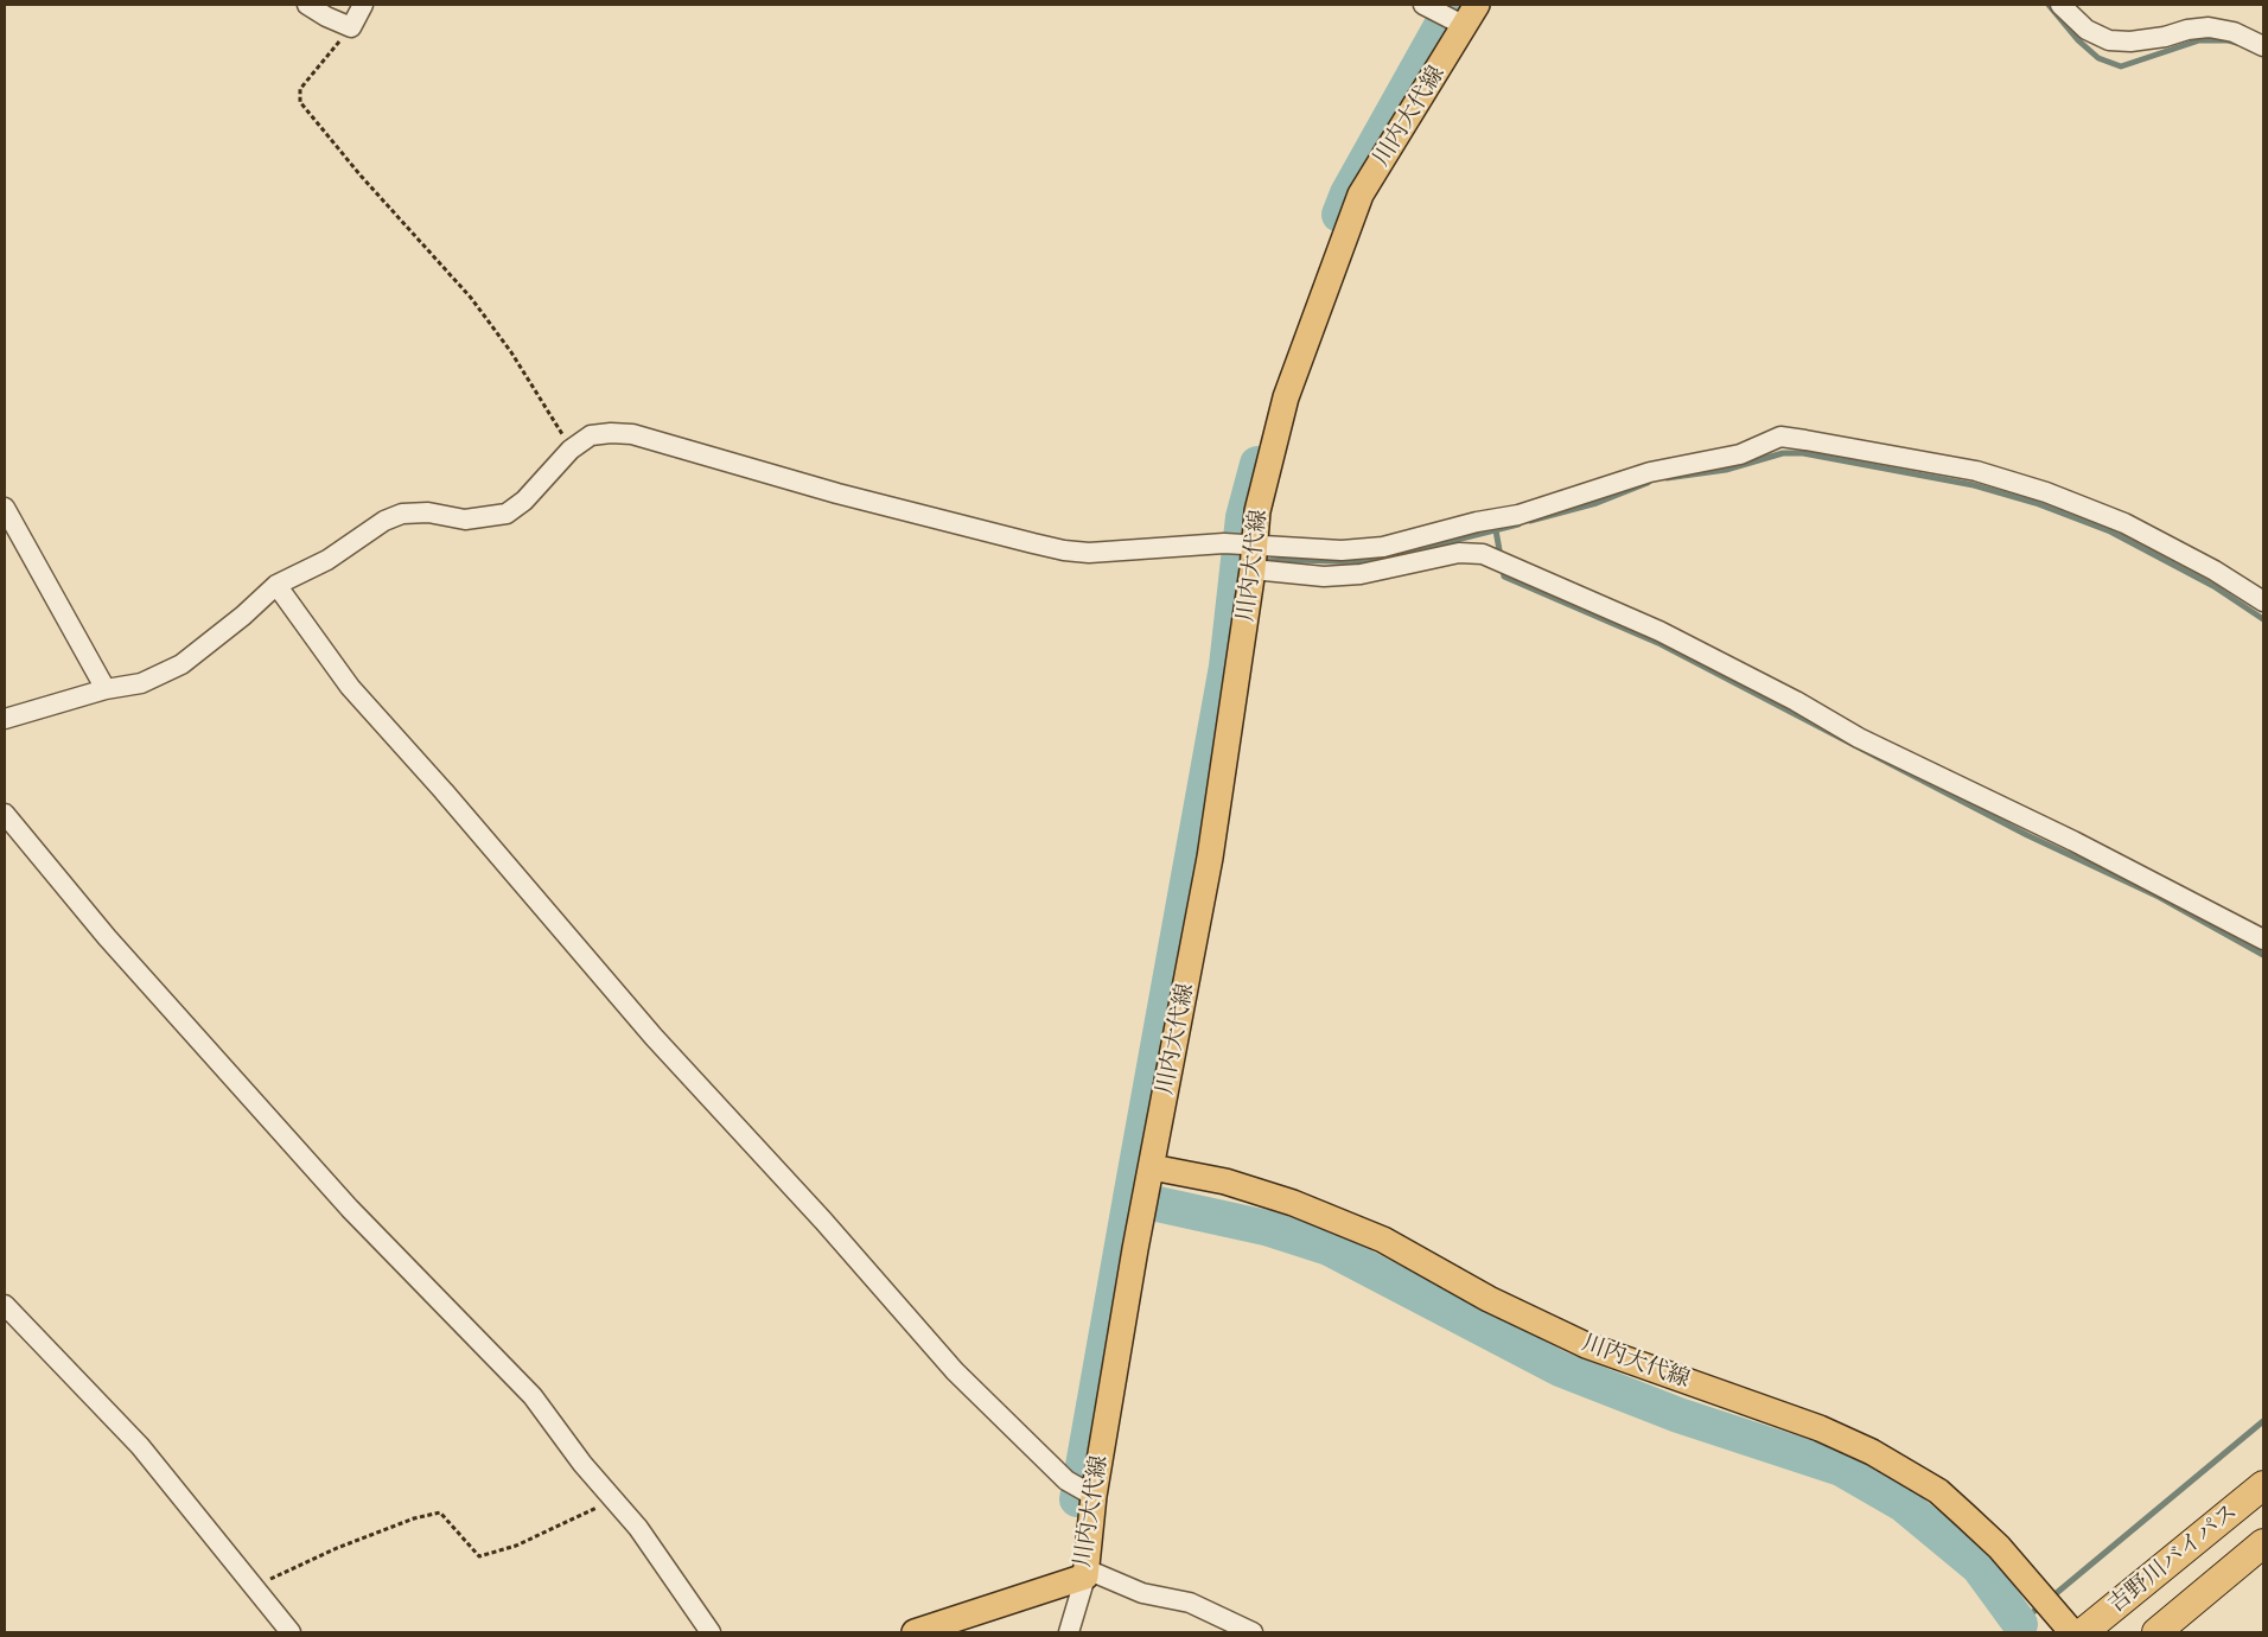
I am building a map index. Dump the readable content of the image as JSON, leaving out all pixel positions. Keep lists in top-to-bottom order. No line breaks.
{"streets":{"highway":["吉野川バイパス"],"main road":["川内大代線"]},"crossings":[["川内大代線","吉野川バイパス"]]}
